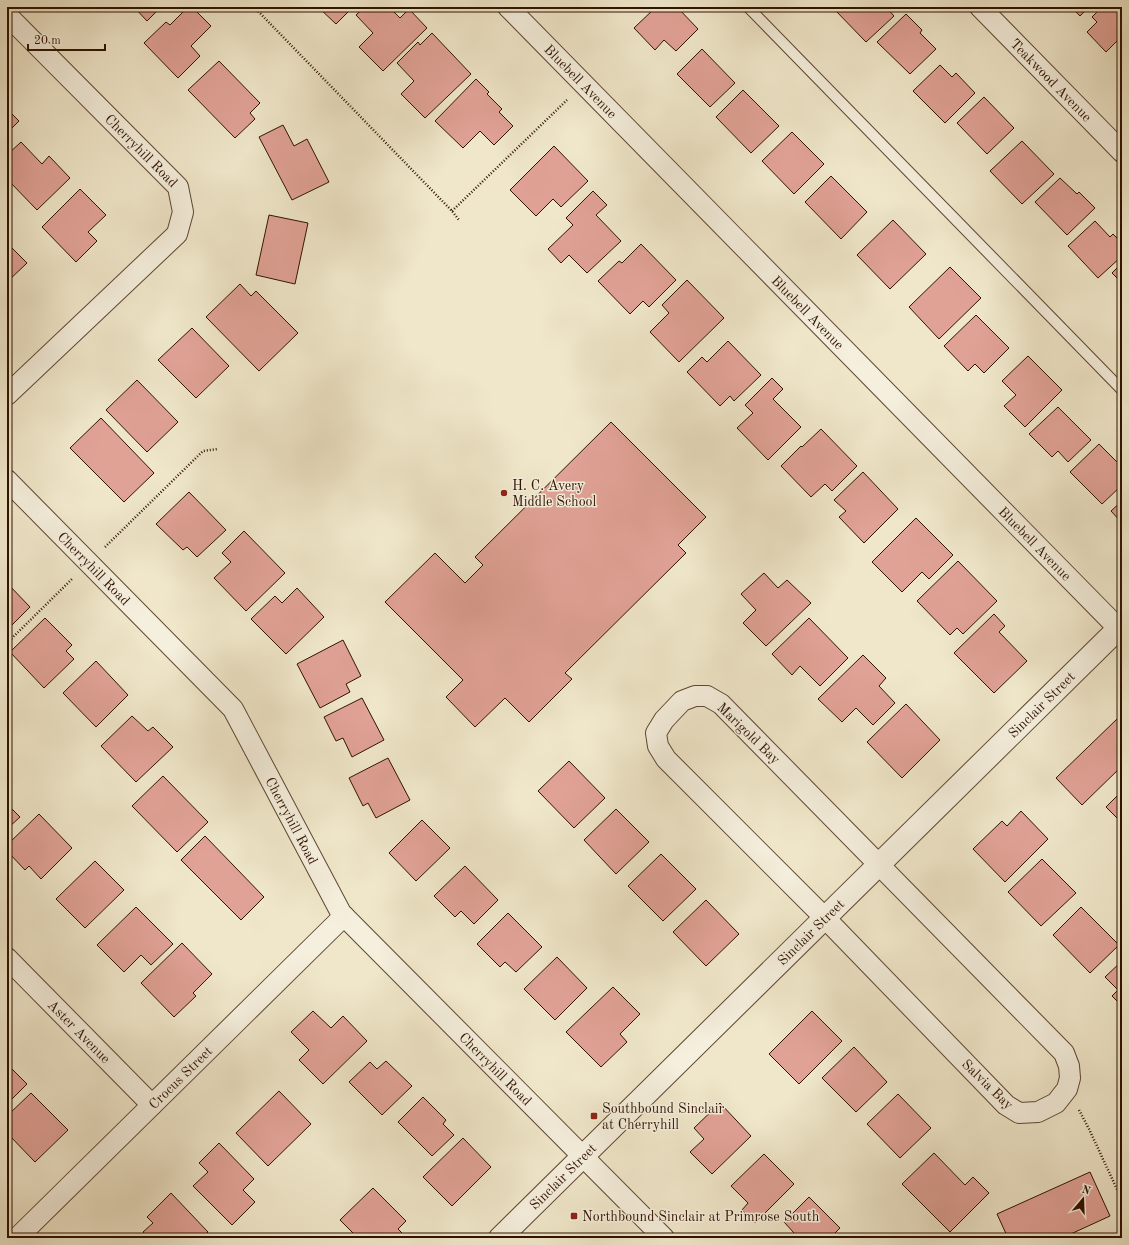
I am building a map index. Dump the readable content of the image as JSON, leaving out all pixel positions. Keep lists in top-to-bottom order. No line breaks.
{"streets":{"street":["Teakwood Avenue","Bluebell Avenue","Cherryhill Road","Sinclair Street","Marigold Bay","Aster Avenue","Crocus Street","Salvia Bay"]},"crossings":[["Bluebell Avenue","Sinclair Street"],["Cherryhill Road","Sinclair Street"],["Cherryhill Road","Crocus Street"],["Sinclair Street","Marigold Bay"],["Sinclair Street","Salvia Bay"],["Marigold Bay","Salvia Bay"],["Aster Avenue","Crocus Street"]],"places":{"other":["H. C. Avery Middle School"],"transit":["Southbound Sinclair at Cherryhill","Northbound Sinclair at Primrose South"]},"scale_bar":"20 m","north":"top"}
